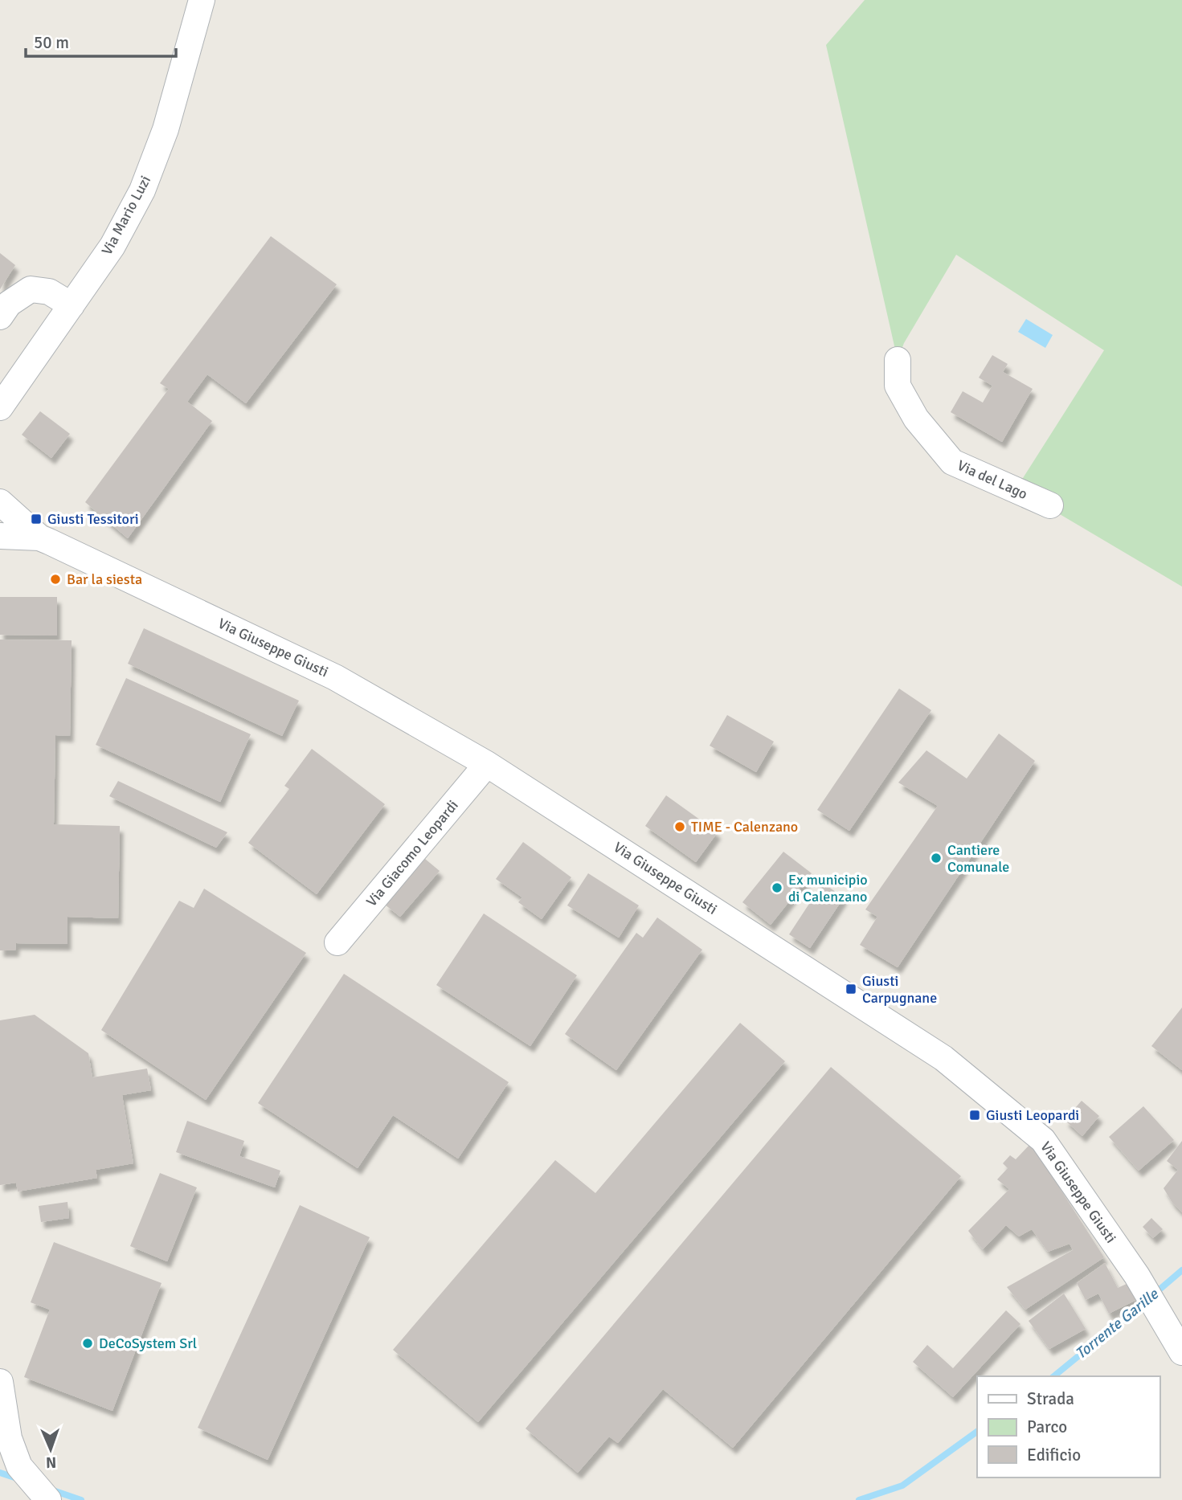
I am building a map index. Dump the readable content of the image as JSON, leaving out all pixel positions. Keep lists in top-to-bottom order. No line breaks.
{"streets":{"street":["Via Mario Luzi","Via del Lago","Via Giuseppe Giusti","Via Giacomo Leopardi"]},"crossings":[["Via Giuseppe Giusti","Via Giacomo Leopardi"]],"water":["Torrente Garille"],"places":{"transit":["Giusti Tessitori","Giusti Carpugnane","Giusti Leopardi"],"other":["Bar la siesta","TIME - Calenzano","Cantiere Comunale","Ex municipio di Calenzano","DeCoSystem Srl"]},"legend":["Strada","Parco","Edificio"],"scale_bar":"50 m","north":"bottom"}
